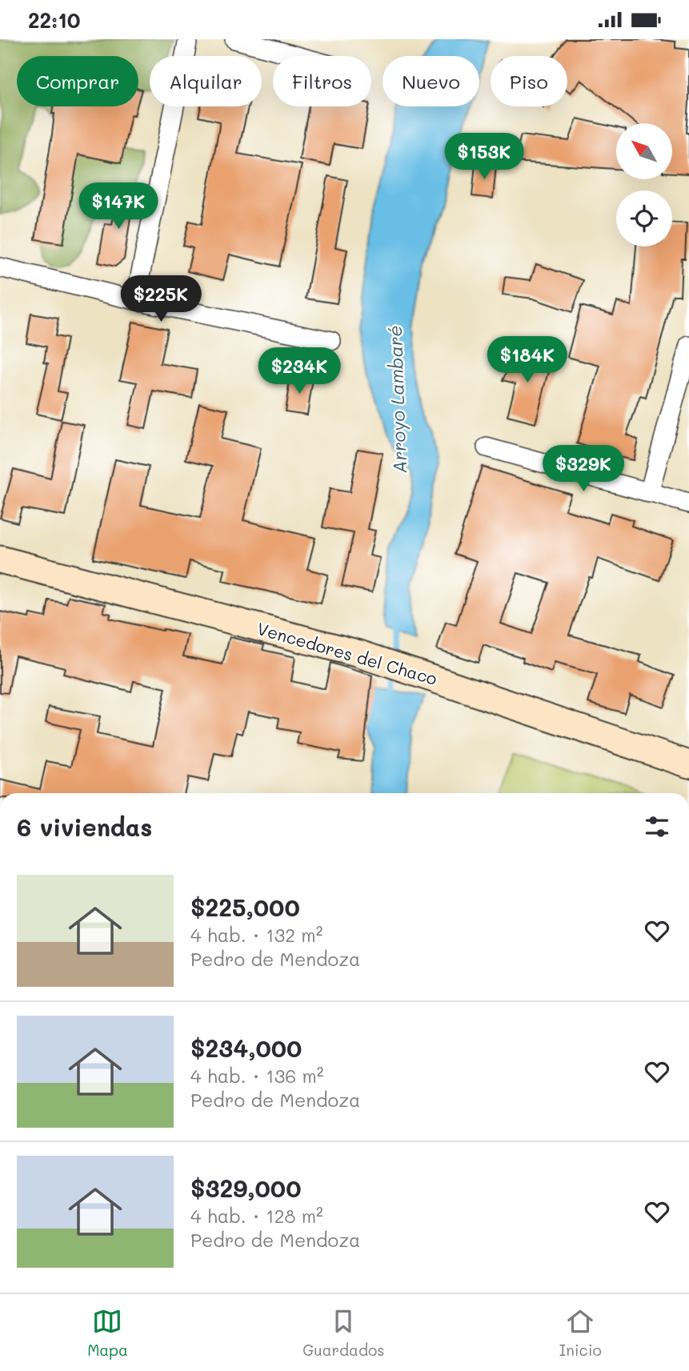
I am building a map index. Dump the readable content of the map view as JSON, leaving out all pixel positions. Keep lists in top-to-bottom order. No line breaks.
{"streets":{"street":["Vencedores del Chaco"]},"water":["Arroyo Lambaré"],"north":"top left","page":{"status":"22:10","chip":["Comprar","Alquilar","Filtros","Nuevo","Piso"],"price":["$153K","$147K","$225K","$184K","$234K","$329K"],"heading":"6 viviendas","list":[{"name":"$225,000","note":"4 hab. · 132 m² · Pedro de Mendoza"},{"name":"$234,000","note":"4 hab. · 136 m² · Pedro de Mendoza"},{"name":"$329,000","note":"4 hab. · 128 m² · Pedro de Mendoza"}],"tabs":["Mapa","Guardados","Inicio"]}}
